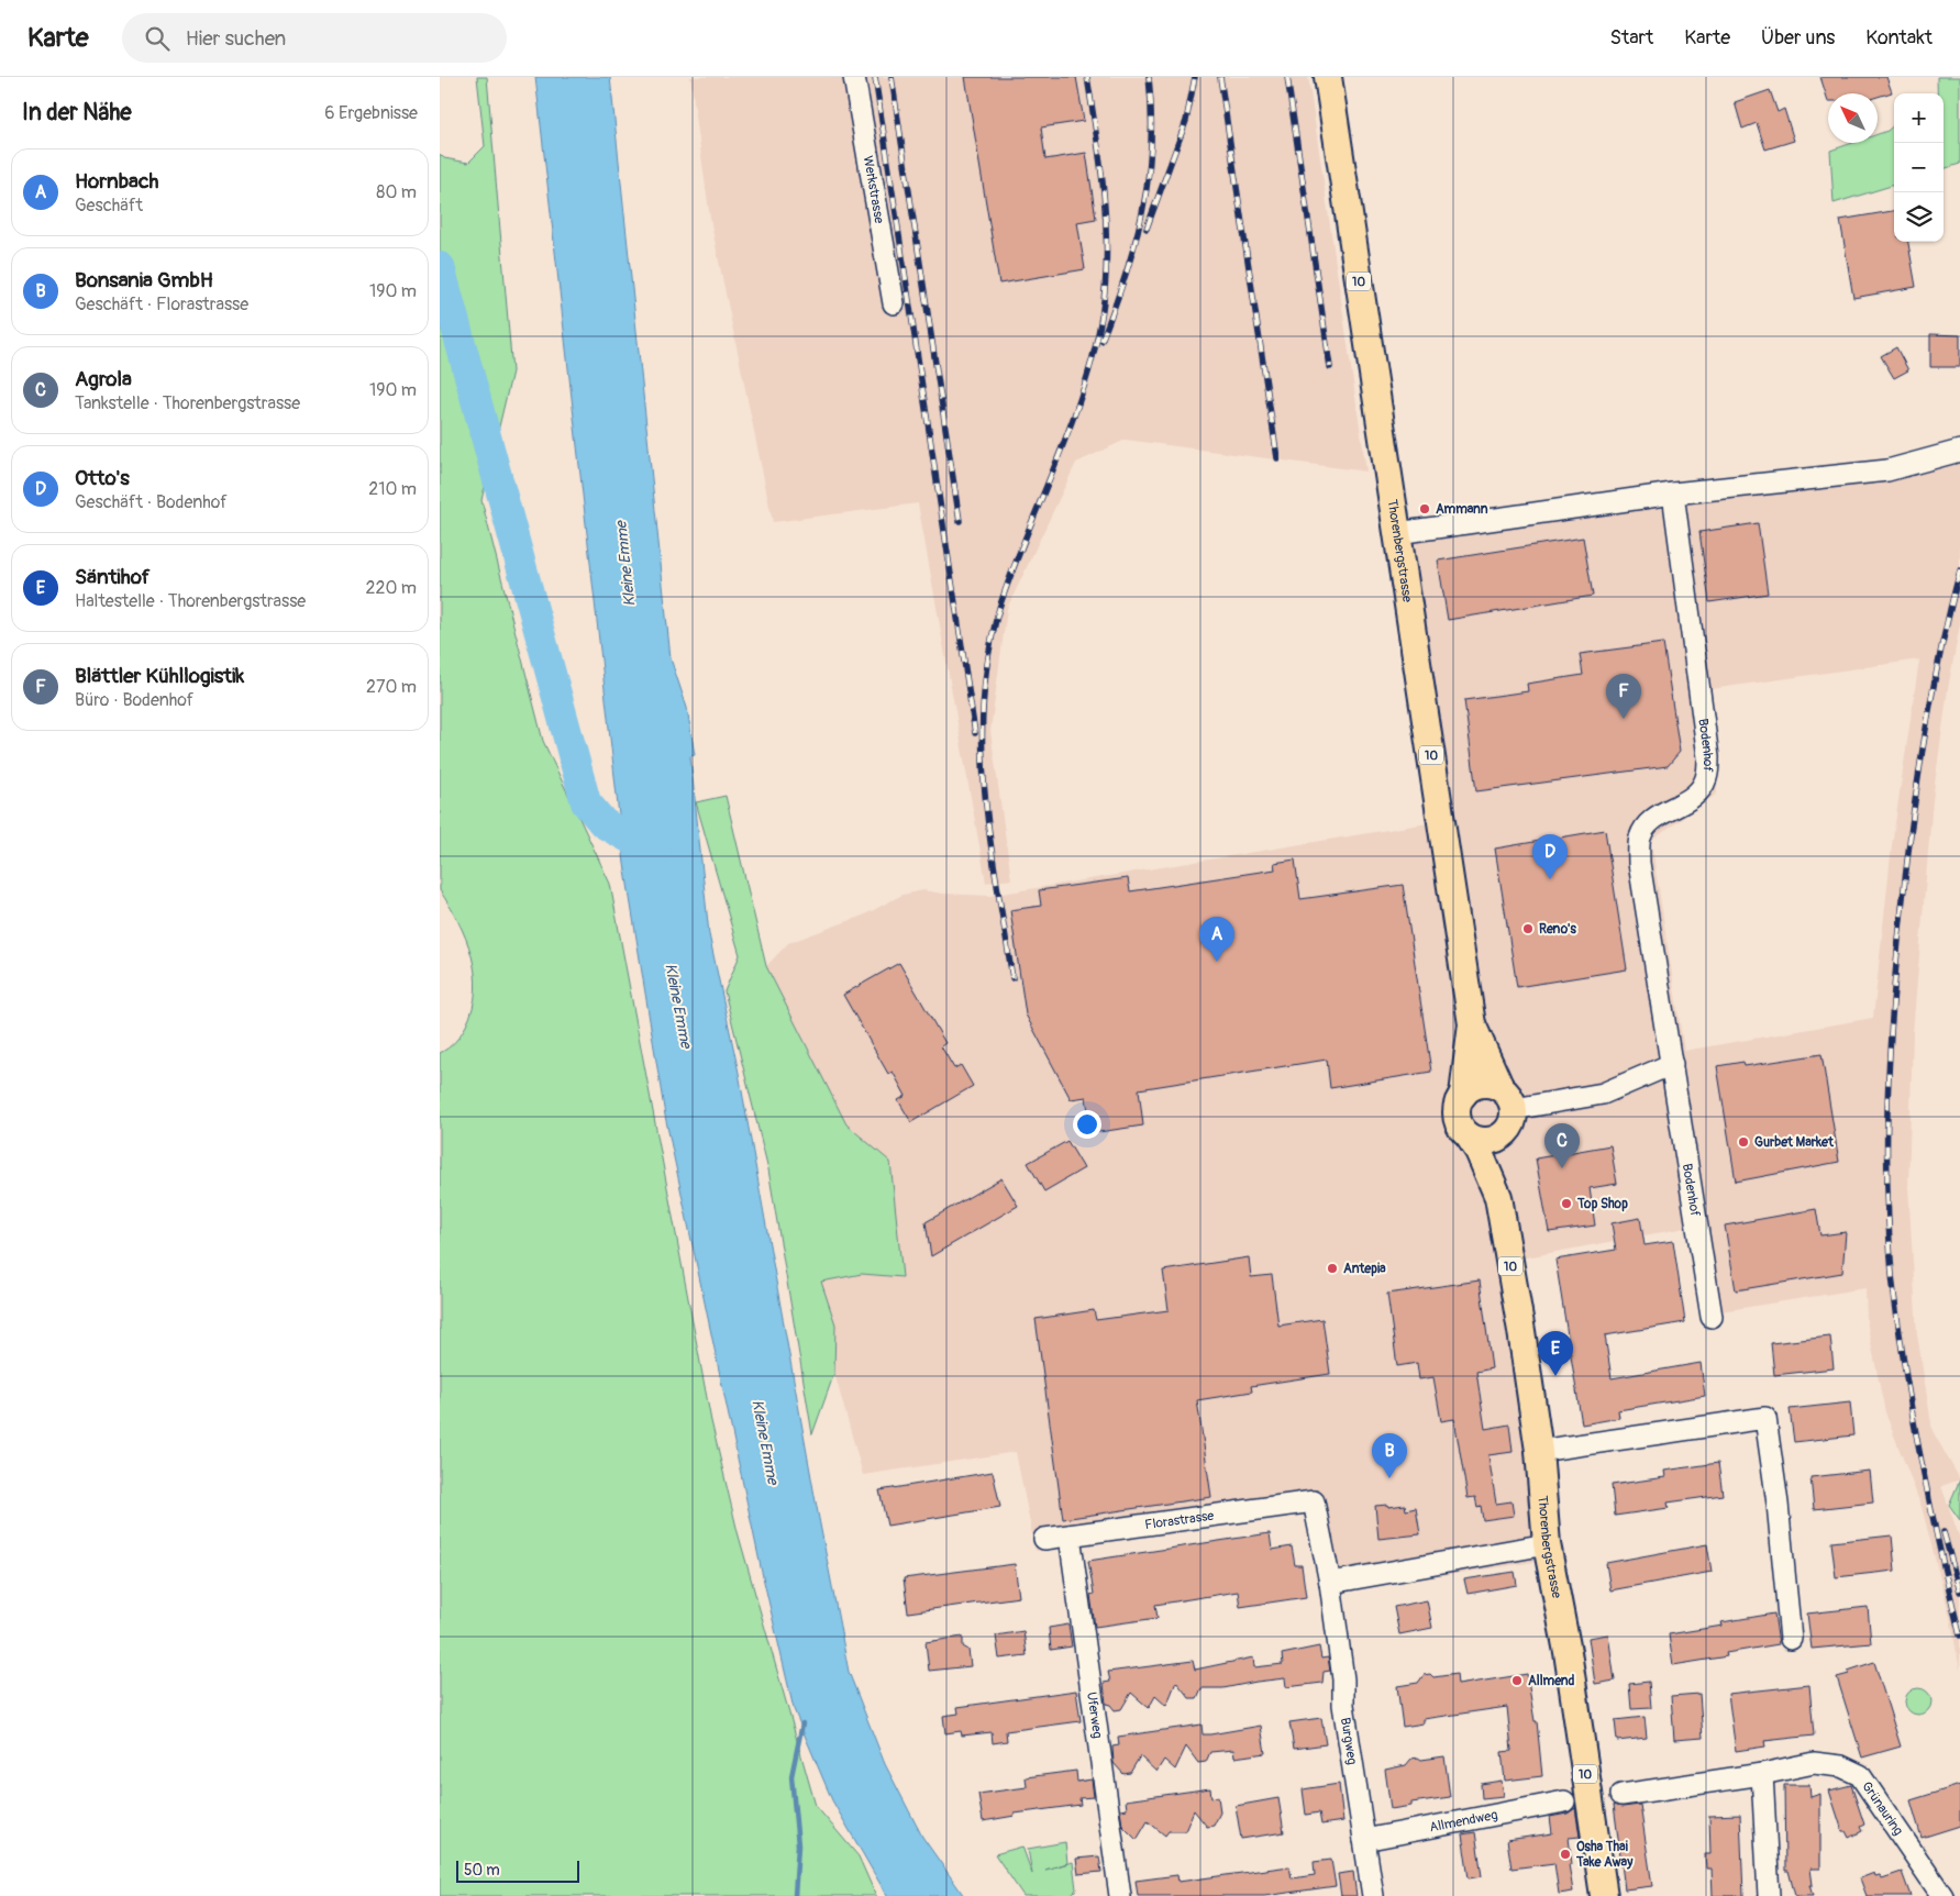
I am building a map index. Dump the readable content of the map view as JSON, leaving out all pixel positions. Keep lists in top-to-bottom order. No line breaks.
{"streets":{"main road":["10","Thorenbergstrasse"],"street":["Werkstrasse","Bodenhof","Florastrasse","Uferweg","Burgweg","Grünauring","Allmendweg"]},"crossings":[["10","Thorenbergstrasse"],["Florastrasse","Uferweg"],["Florastrasse","Burgweg"],["Burgweg","Allmendweg"]],"water":["Kleine Emme"],"places":["Ammann","Reno's","Gurbet Market","Top Shop","Antepia","Allmend","Osha Thai Take Away"],"scale_bar":"50 m","north":"top left","page":{"header":"Karte","search":"Hier suchen","nav":["Start","Karte","Über uns","Kontakt"],"heading":["In der Nähe","6 Ergebnisse"],"map_buttons":["+","−"],"list":[{"mark":"A","name":"Hornbach","note":"Geschäft","value":"80 m"},{"mark":"B","name":"Bonsania GmbH","note":"Geschäft · Florastrasse","value":"190 m"},{"mark":"C","name":"Agrola","note":"Tankstelle · Thorenbergstrasse","value":"190 m"},{"mark":"D","name":"Otto's","note":"Geschäft · Bodenhof","value":"210 m"},{"mark":"E","name":"Säntihof","note":"Haltestelle · Thorenbergstrasse","value":"220 m"},{"mark":"F","name":"Blättler Kühllogistik","note":"Büro · Bodenhof","value":"270 m"}],"pins":["F","D","A","C","E","B"],"scale":"50 m"}}
